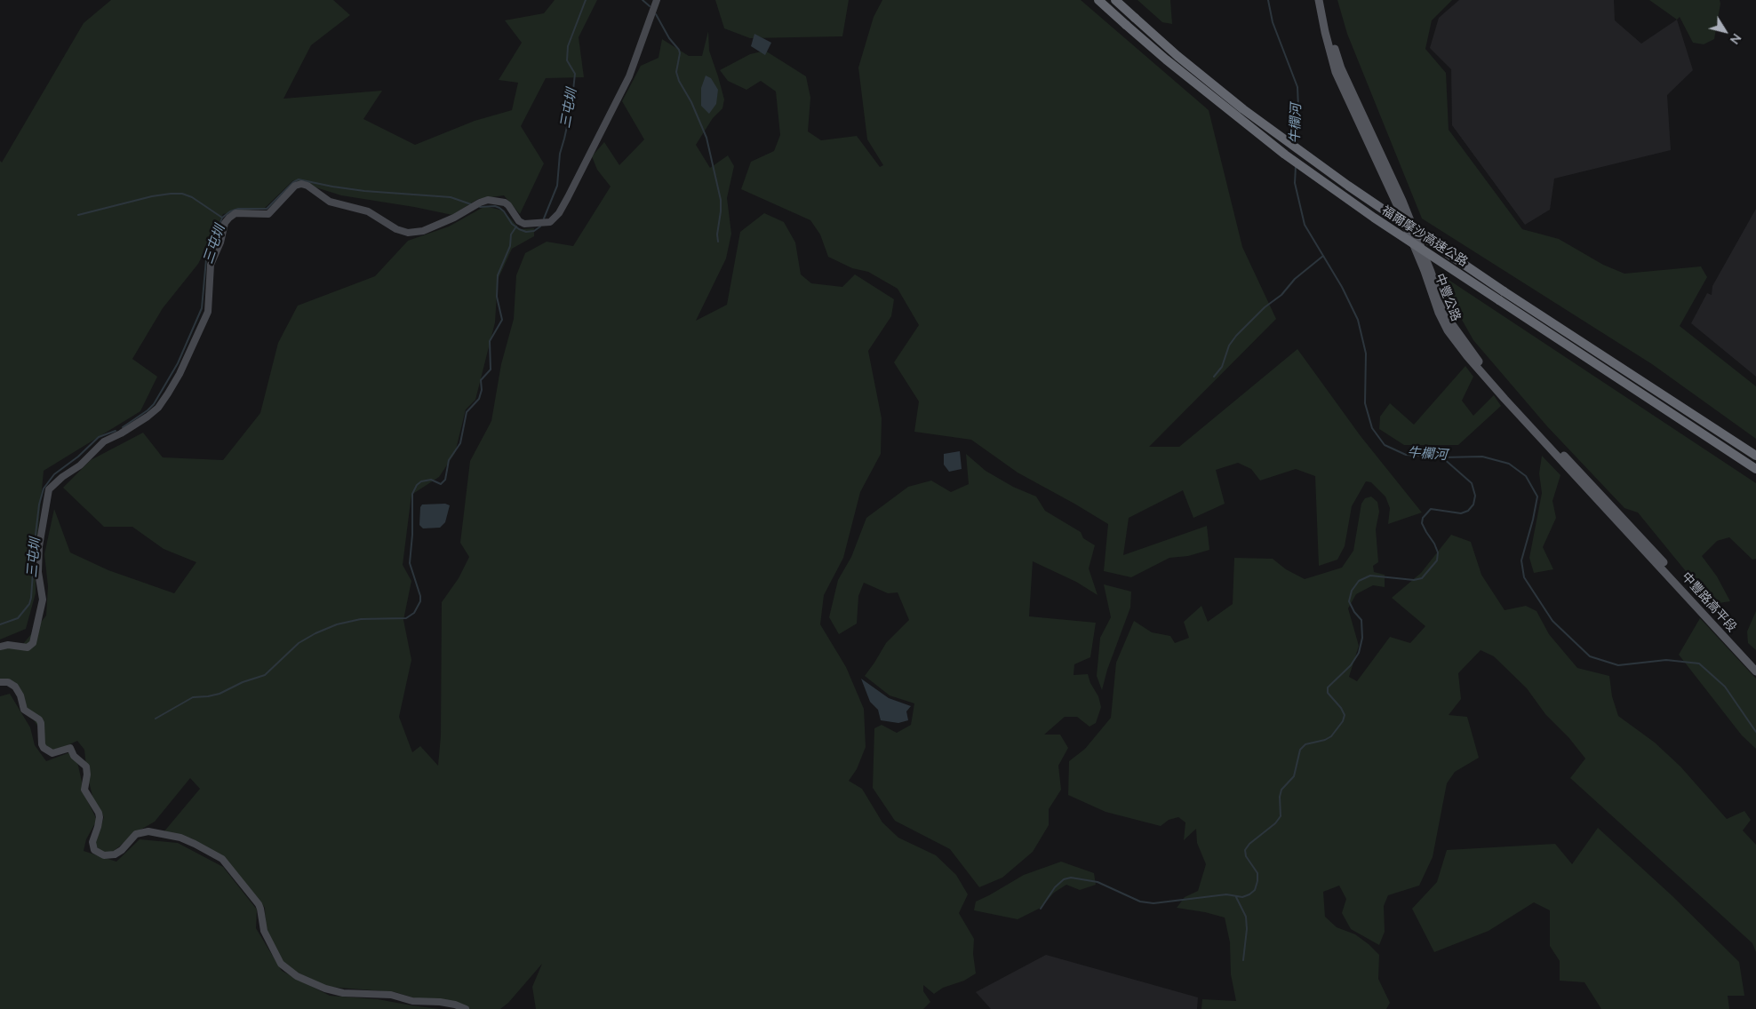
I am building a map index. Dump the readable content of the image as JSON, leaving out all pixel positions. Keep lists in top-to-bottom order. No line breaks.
{"streets":{"highway":["福爾摩沙高速公路"],"main road":["中豐公路","中豐路高平段"]},"crossings":[["中豐公路","中豐路高平段"]],"water":["三屯圳","牛欄河"],"north":"bottom right"}
